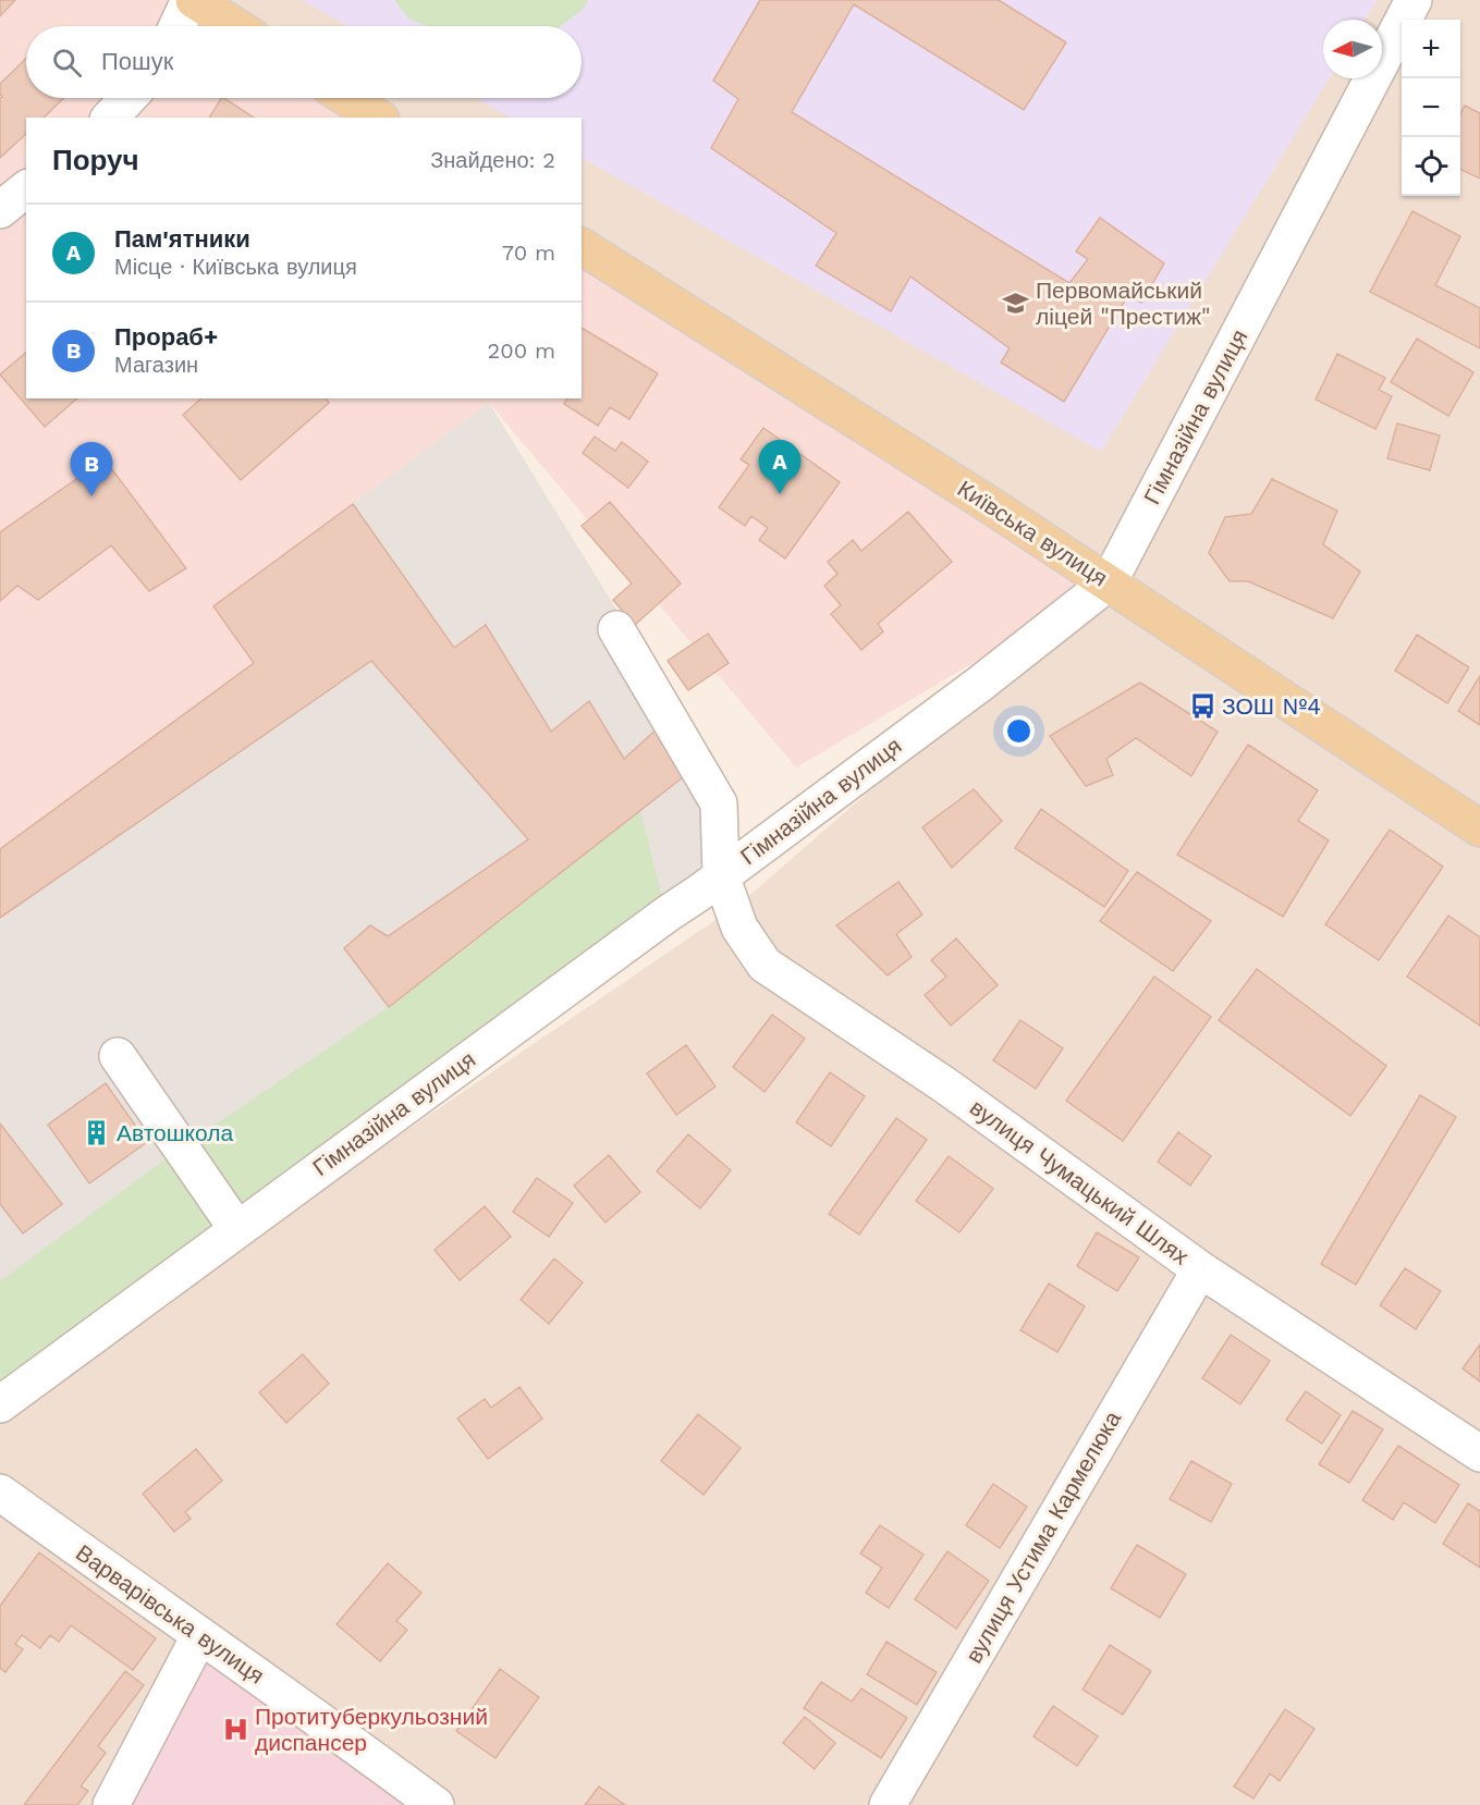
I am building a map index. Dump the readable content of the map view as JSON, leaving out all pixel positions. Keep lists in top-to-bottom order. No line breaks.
{"streets":{"main road":["Київська вулиця"],"street":["Гімназійна вулиця","вулиця Чумацький Шлях","вулиця Устима Кармелюка","Варварівська вулиця"]},"crossings":[["Гімназійна вулиця","Київська вулиця"],["Гімназійна вулиця","вулиця Чумацький Шлях"],["вулиця Чумацький Шлях","вулиця Устима Кармелюка"]],"places":{"school or university":["Первомайський ліцей \"Престиж\""],"bus stop":["ЗОШ №4"],"building":["Автошкола"],"hospital":["Протитуберкульозний диспансер"]},"north":"left","page":{"map_buttons":["+","−"],"search":"Пошук","heading":["Поруч","Знайдено: 2"],"list":[{"mark":"A","name":"Пам'ятники","note":"Місце · Київська вулиця","value":"70 m"},{"mark":"B","name":"Прораб+","note":"Магазин","value":"200 m"}],"pins":["A","B"]}}
